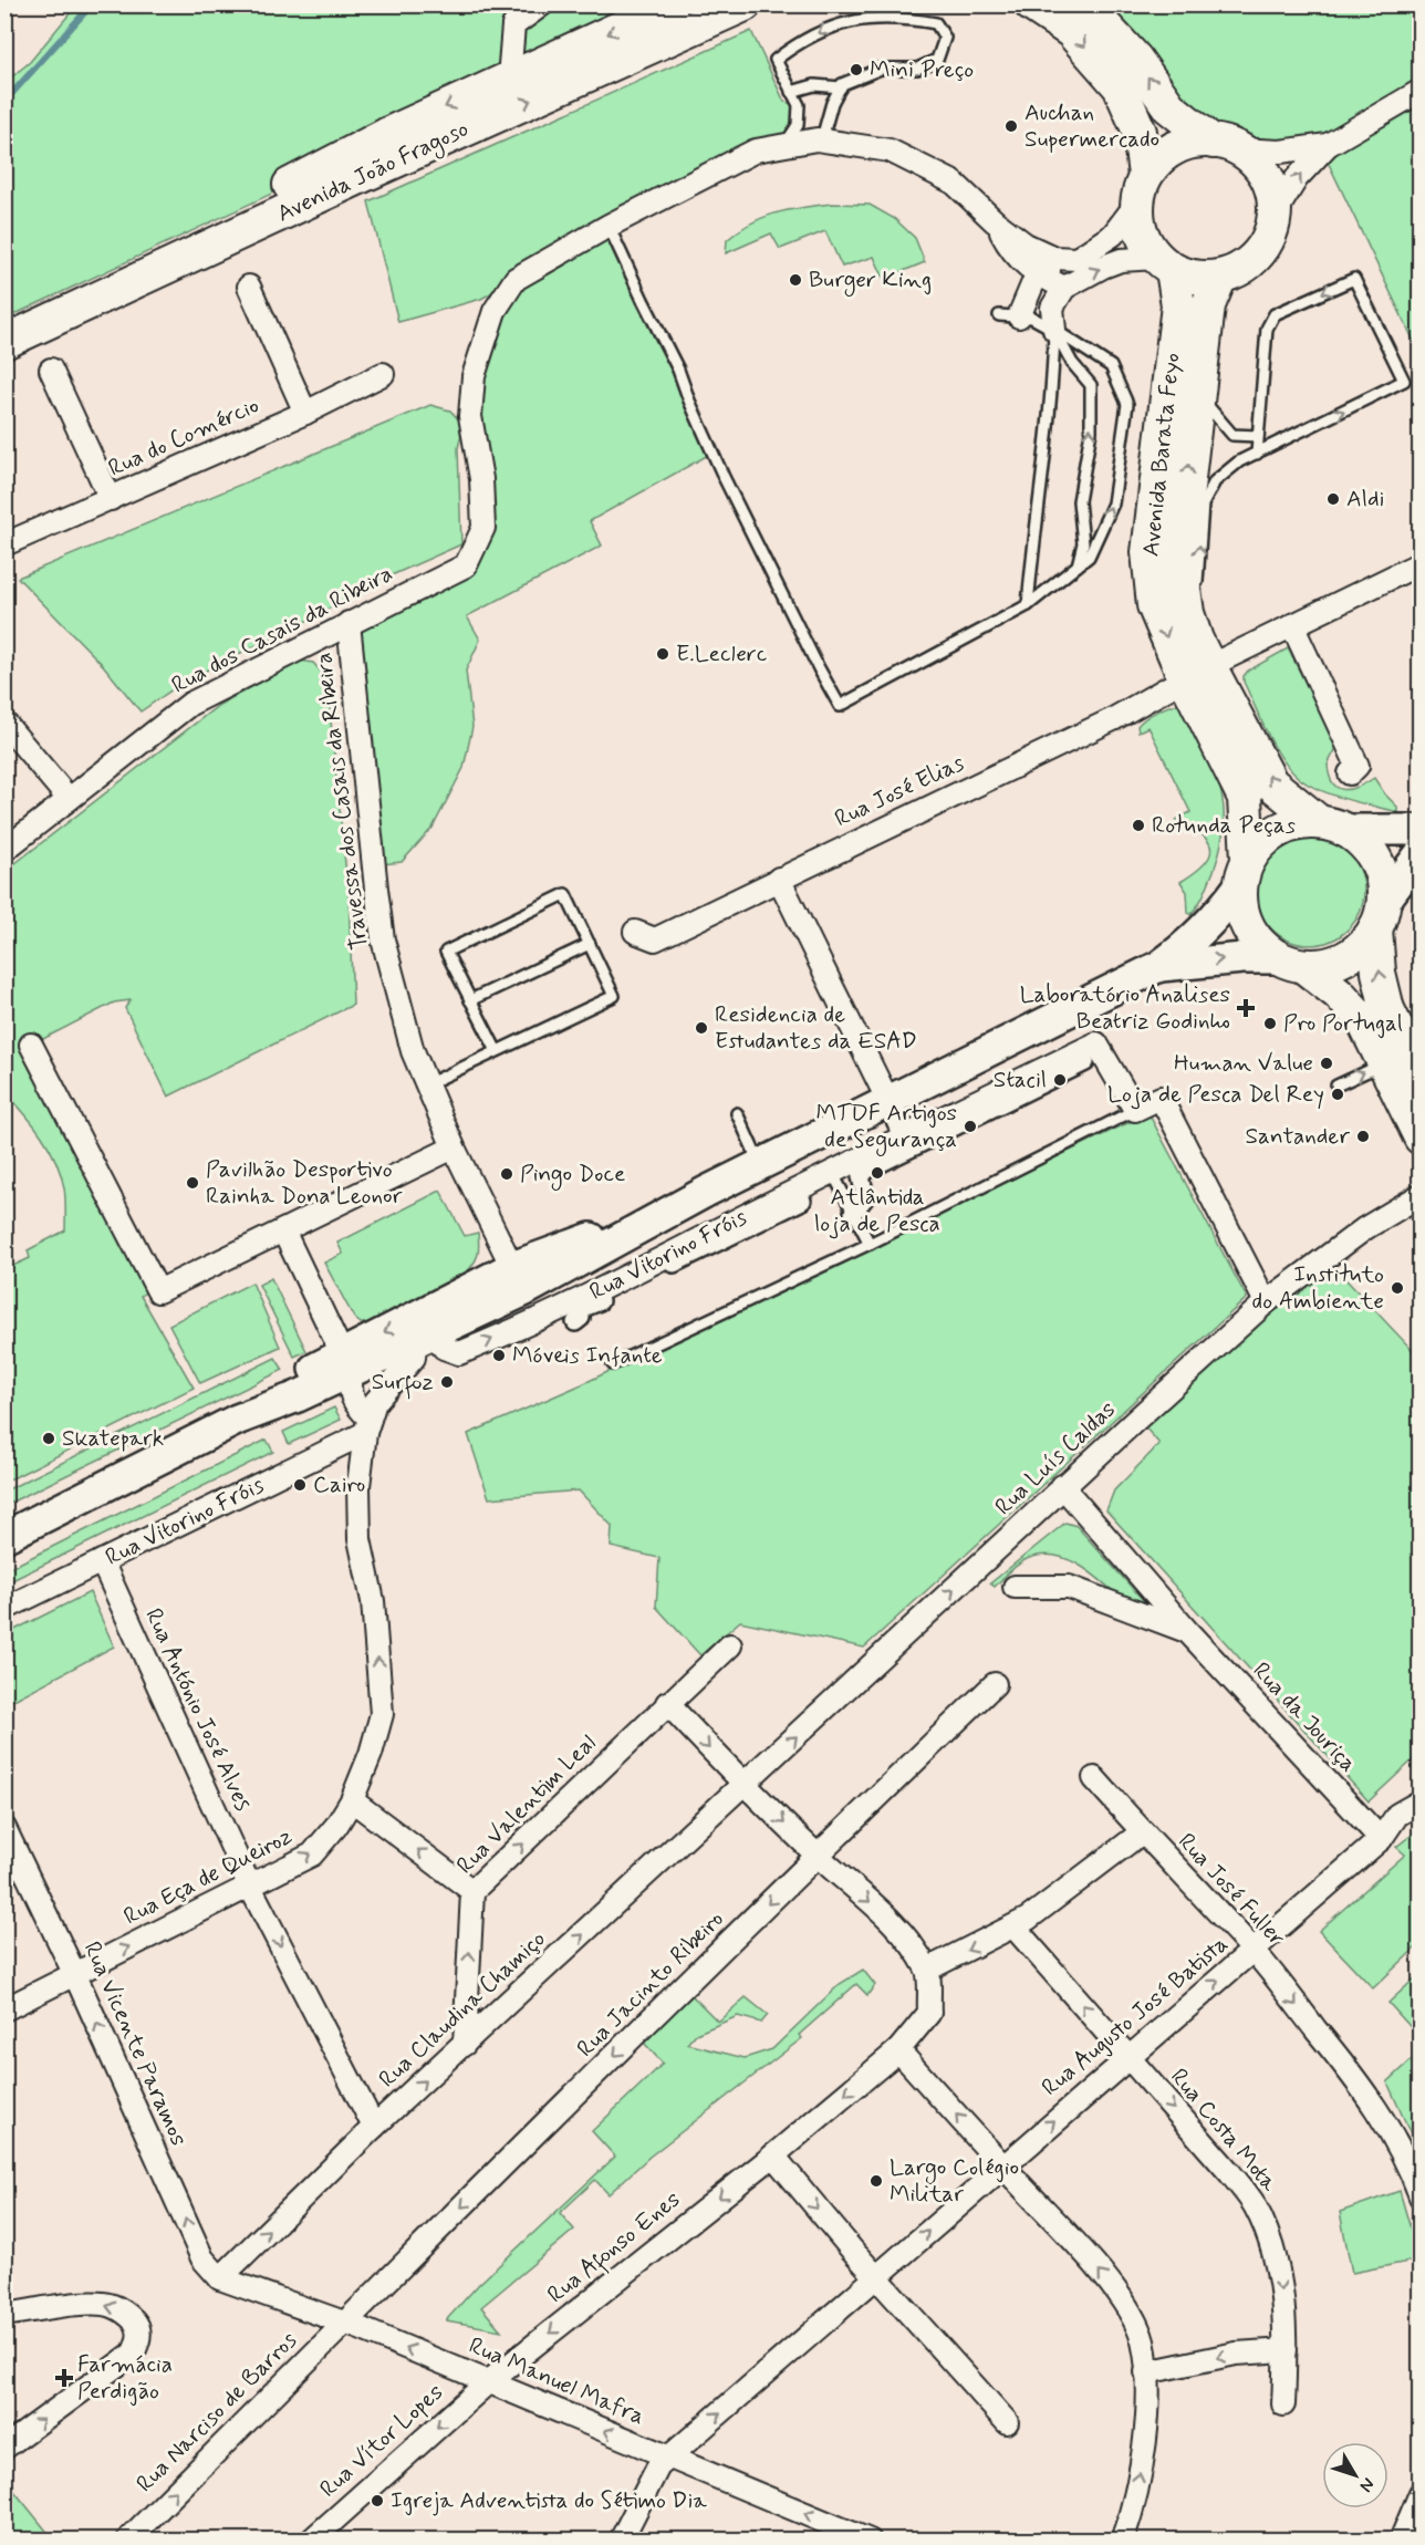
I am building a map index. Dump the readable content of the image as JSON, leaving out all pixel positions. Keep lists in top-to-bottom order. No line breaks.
{"streets":{"main road":["Avenida João Fragoso","Avenida Barata Feyo","Rua Vitorino Fróis"],"street":["Rua do Comércio","Rua dos Casais da Ribeira","Rua José Elias","Travessa dos Casais da Ribeira","Rua Luís Caldas","Rua António José Alves","Rua da Jouriça","Rua Valentim Leal","Rua Eça de Queiroz","Rua José Fuller","Rua Jacinto Ribeiro","Rua Claudina Chamiço","Rua Augusto José Batista","Rua Vicente Paramos","Rua Costa Mota","Rua Afonso Enes","Rua Manuel Mafra","Rua Narciso de Barros","Rua Vítor Lopes"]},"crossings":[["Avenida Barata Feyo","Rua José Elias"],["Avenida Barata Feyo","Rua Vitorino Fróis"],["Rua dos Casais da Ribeira","Travessa dos Casais da Ribeira"],["Travessa dos Casais da Ribeira","Rua Vitorino Fróis"],["Rua Vitorino Fróis","Rua António José Alves"],["Rua Vitorino Fróis","Rua Eça de Queiroz"],["Rua Luís Caldas","Rua da Jouriça"],["Rua Luís Caldas","Rua Claudina Chamiço"],["Rua António José Alves","Rua Eça de Queiroz"],["Rua António José Alves","Rua Claudina Chamiço"],["Rua da Jouriça","Rua Augusto José Batista"],["Rua Valentim Leal","Rua Claudina Chamiço"],["Rua Eça de Queiroz","Rua Vicente Paramos"],["Rua José Fuller","Rua Augusto José Batista"],["Rua José Fuller","Rua Costa Mota"],["Rua José Fuller","Rua Afonso Enes"],["Rua Jacinto Ribeiro","Rua Manuel Mafra"],["Rua Jacinto Ribeiro","Rua Narciso de Barros"],["Rua Claudina Chamiço","Rua Vicente Paramos"],["Rua Claudina Chamiço","Rua Manuel Mafra"],["Rua Augusto José Batista","Rua Costa Mota"],["Rua Augusto José Batista","Rua Manuel Mafra"],["Rua Vicente Paramos","Rua Manuel Mafra"],["Rua Afonso Enes","Rua Manuel Mafra"],["Rua Afonso Enes","Rua Vítor Lopes"],["Rua Manuel Mafra","Rua Narciso de Barros"],["Rua Manuel Mafra","Rua Vítor Lopes"]],"one_way":["Rua Luís Caldas","Rua António José Alves","Rua Valentim Leal","Rua Eça de Queiroz","Rua Jacinto Ribeiro","Rua Claudina Chamiço","Rua Augusto José Batista","Rua Vicente Paramos","Rua Afonso Enes","Rua Manuel Mafra","Rua Narciso de Barros","Rua Vítor Lopes"],"places":{"other":["Mini Preço","Auchan Supermercado","Burger King","Aldi","E.Leclerc","Rotunda Peças","Pro Portugal","Residencia de Estudantes da ESAD","Human Value","Stacil","Loja de Pesca Del Rey","MTDF Artigos de Segurança","Santander","Atlântida loja de Pesca","Pingo Doce","Pavilhão Desportivo Rainha Dona Leonor","Instituto do Ambiente","Móveis Infante","Surfoz","Skatepark","Cairo","Largo Colégio Militar","Igreja Adventista do Sétimo Dia"],"health":["Laboratório Analises Beatriz Godinho","Farmácia Perdigão"]},"north":"bottom right"}
